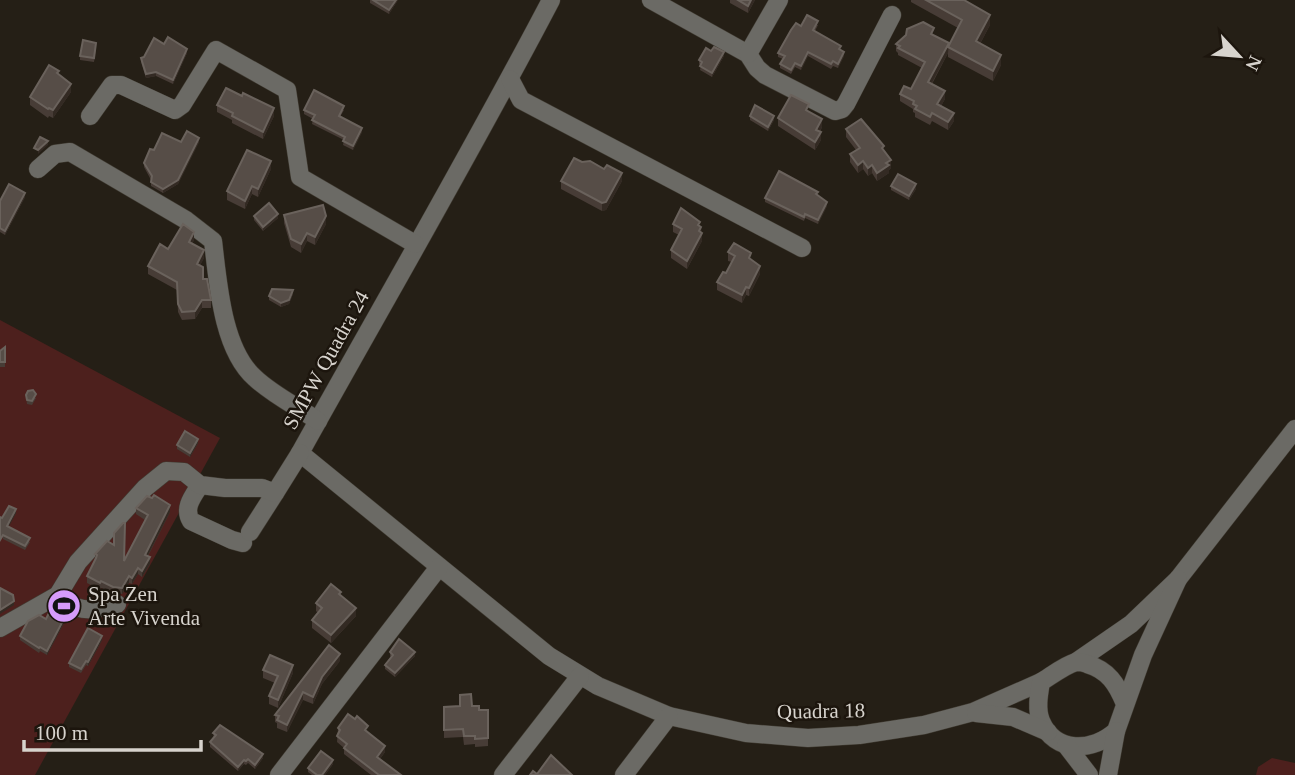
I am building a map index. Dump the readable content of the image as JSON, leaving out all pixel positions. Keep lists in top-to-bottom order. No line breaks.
{"streets":{"street":["SMPW Quadra 24","Quadra 18"]},"crossings":[["SMPW Quadra 24","Quadra 18"]],"places":{"sports":["Spa Zen Arte Vivenda"]},"scale_bar":"100 m","north":"bottom right"}
